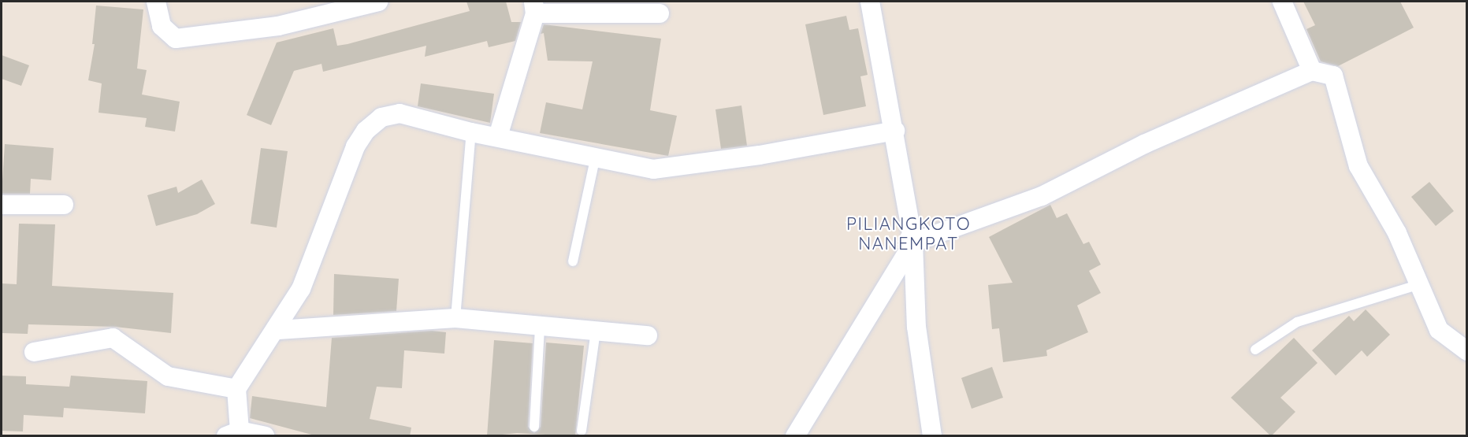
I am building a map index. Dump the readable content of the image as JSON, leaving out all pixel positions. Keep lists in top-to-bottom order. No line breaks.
{"districts":["PILIANGKOTO NANEMPAT"]}
